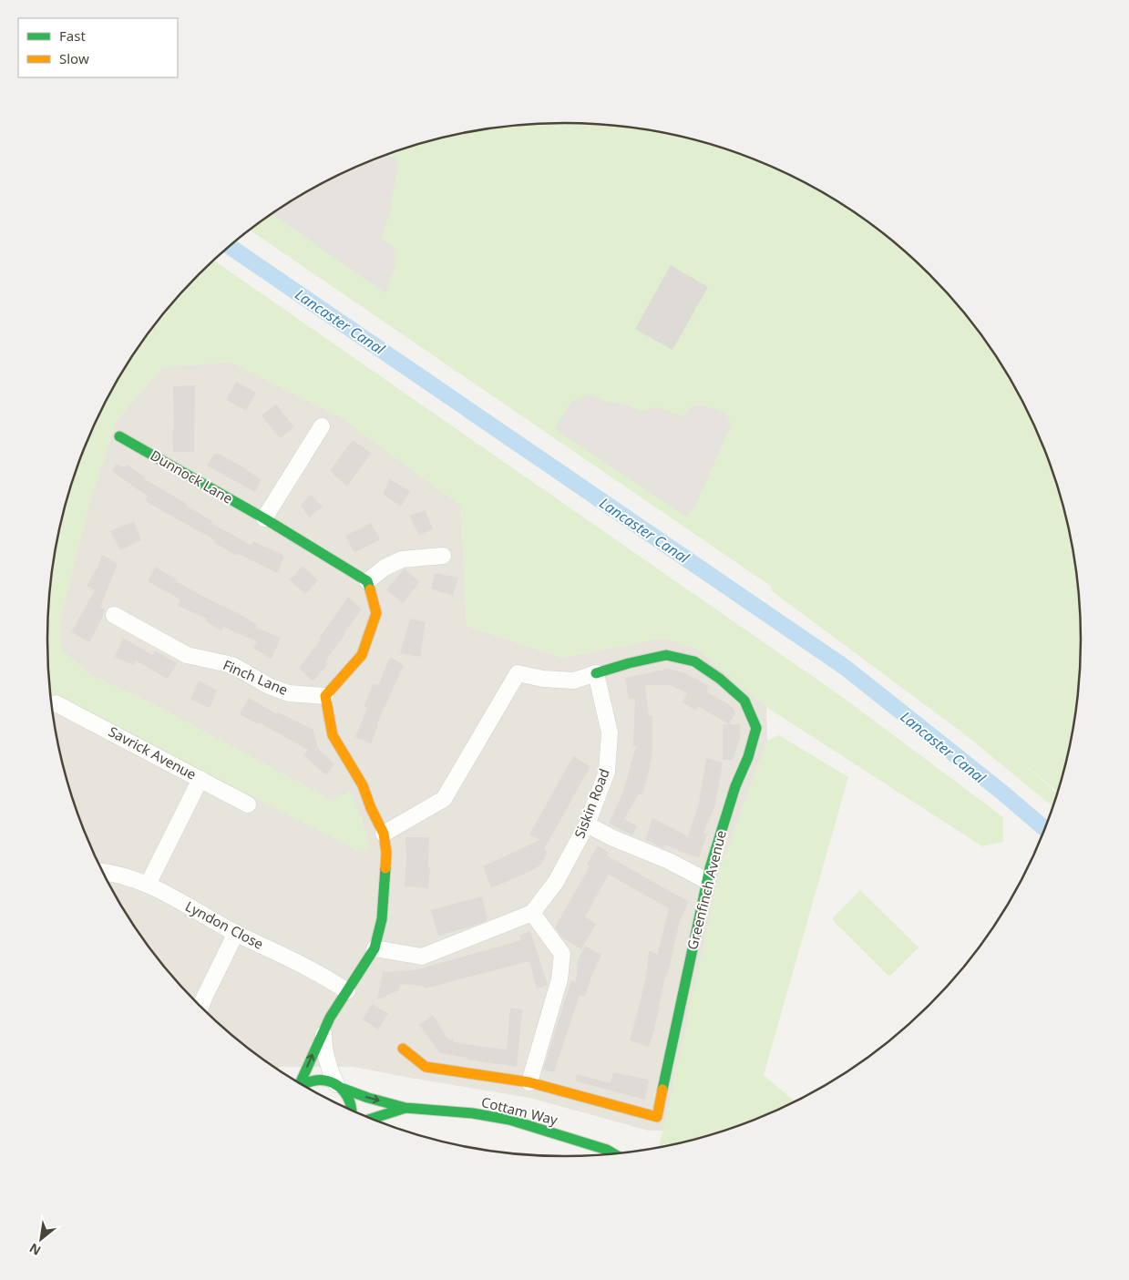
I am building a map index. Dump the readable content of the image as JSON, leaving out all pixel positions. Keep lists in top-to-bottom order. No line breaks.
{"streets":{"street":["Dunnock Lane","Finch Lane","Savrick Avenue","Siskin Road","Greenfinch Avenue","Lyndon Close","Cottam Way"]},"crossings":[["Siskin Road","Greenfinch Avenue"]],"water":["Lancaster Canal"],"legend":["Fast","Slow"],"north":"bottom left"}
